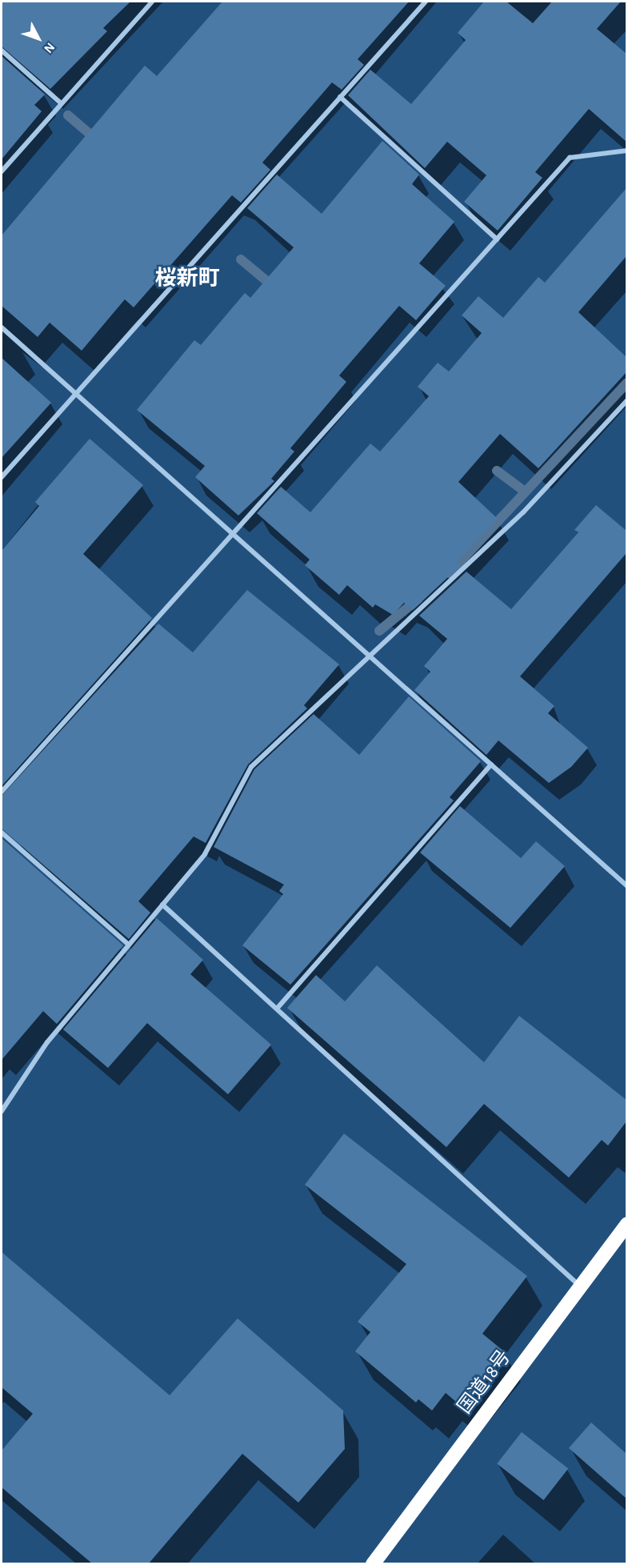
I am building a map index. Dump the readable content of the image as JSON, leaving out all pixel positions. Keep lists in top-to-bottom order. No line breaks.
{"streets":{"highway":["国道18号"]},"districts":["桜新町"],"north":"bottom right"}
